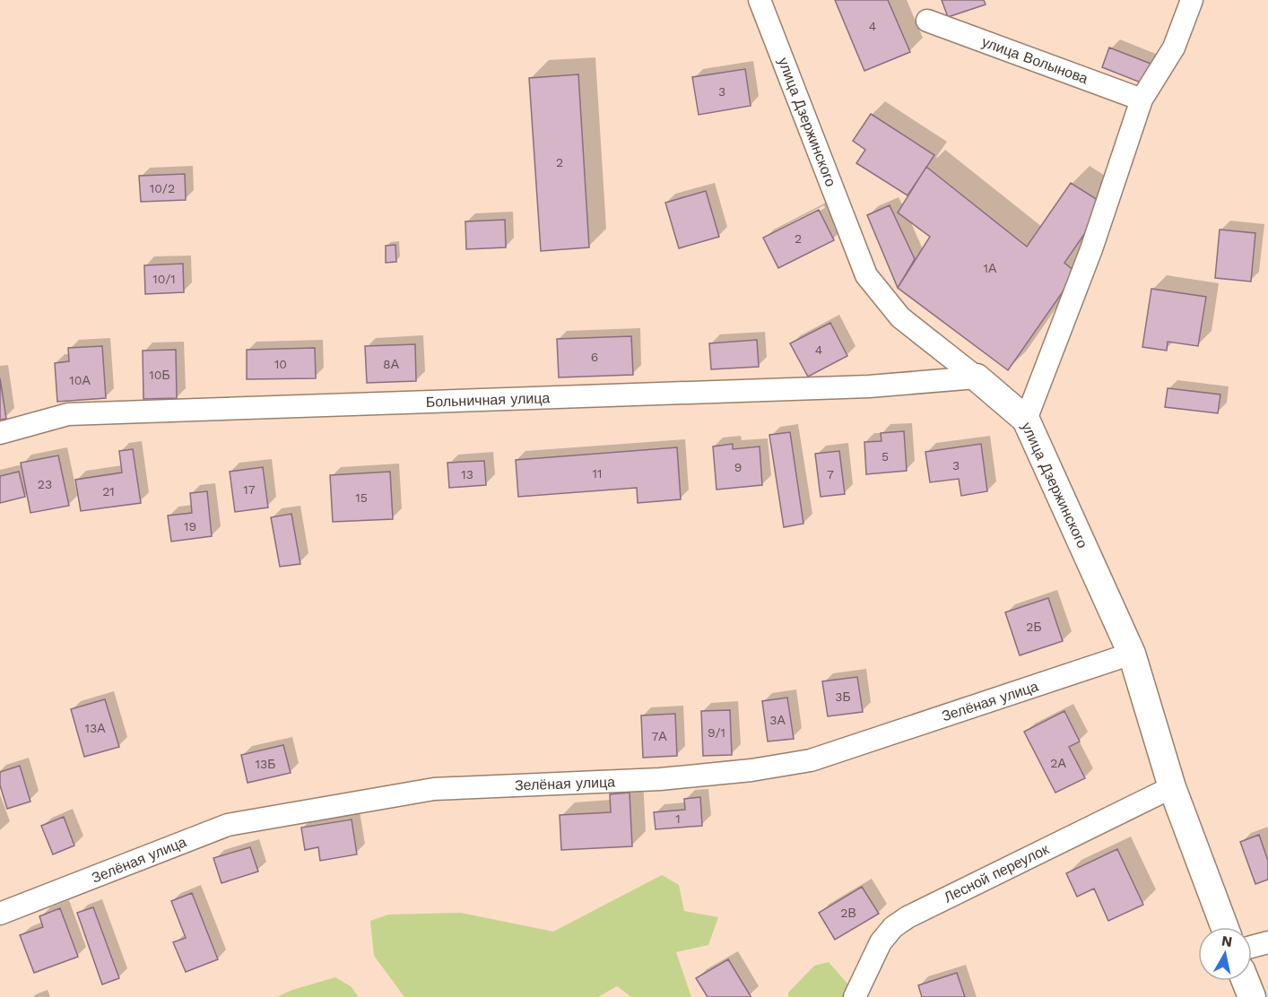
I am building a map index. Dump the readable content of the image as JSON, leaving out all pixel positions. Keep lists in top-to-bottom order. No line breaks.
{"streets":{"street":["улица Волынова","улица Дзержинского","Больничная улица","Зелёная улица","Лесной переулок"]},"crossings":[["улица Дзержинского","Больничная улица"],["улица Дзержинского","Зелёная улица"],["улица Дзержинского","Лесной переулок"]],"house_numbers":["4","3","2","10/2","2","1А","10/1","4","6","10","8А","10Б","10А","5","3","9","11","13","7","23","17","21","15","19","2Б","3Б","3А","13А","9/1","7А","2А","13Б","1","2В"],"north":"top"}
